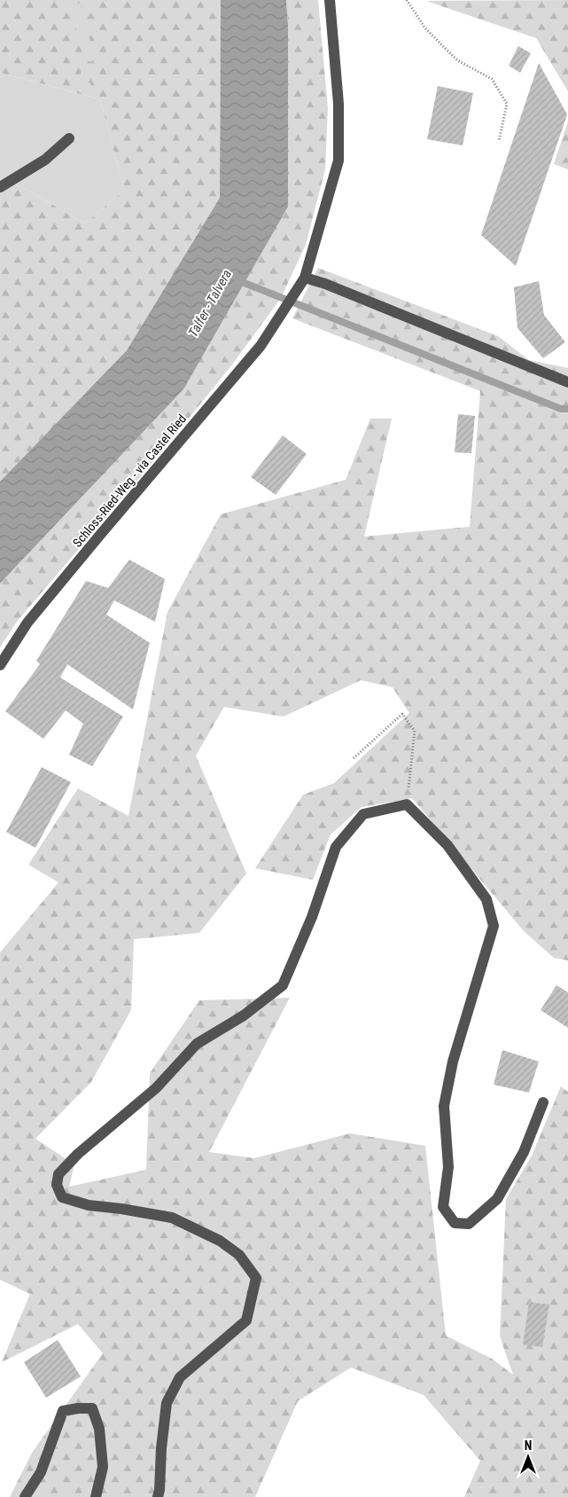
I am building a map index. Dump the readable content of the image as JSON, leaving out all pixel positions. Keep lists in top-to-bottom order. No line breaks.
{"streets":{"street":["Schloss-Ried-Weg - via Castel Ried"]},"water":["Talfer - Talvera"],"north":"top"}
